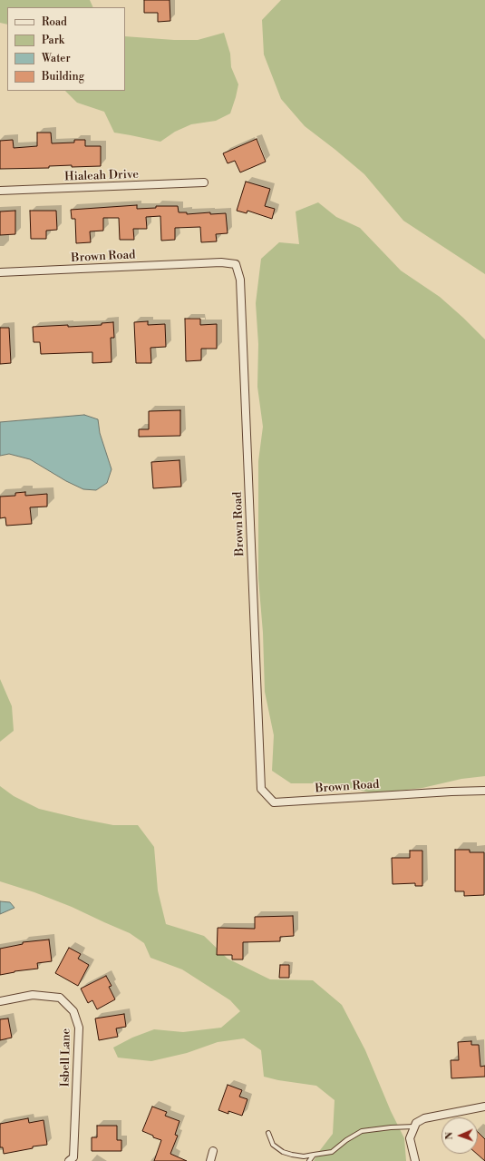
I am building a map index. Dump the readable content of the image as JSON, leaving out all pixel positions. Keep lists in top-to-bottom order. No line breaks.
{"streets":{"street":["Hialeah Drive","Brown Road","Isbell Lane"]},"legend":["Road","Park","Water","Building"],"north":"left"}
